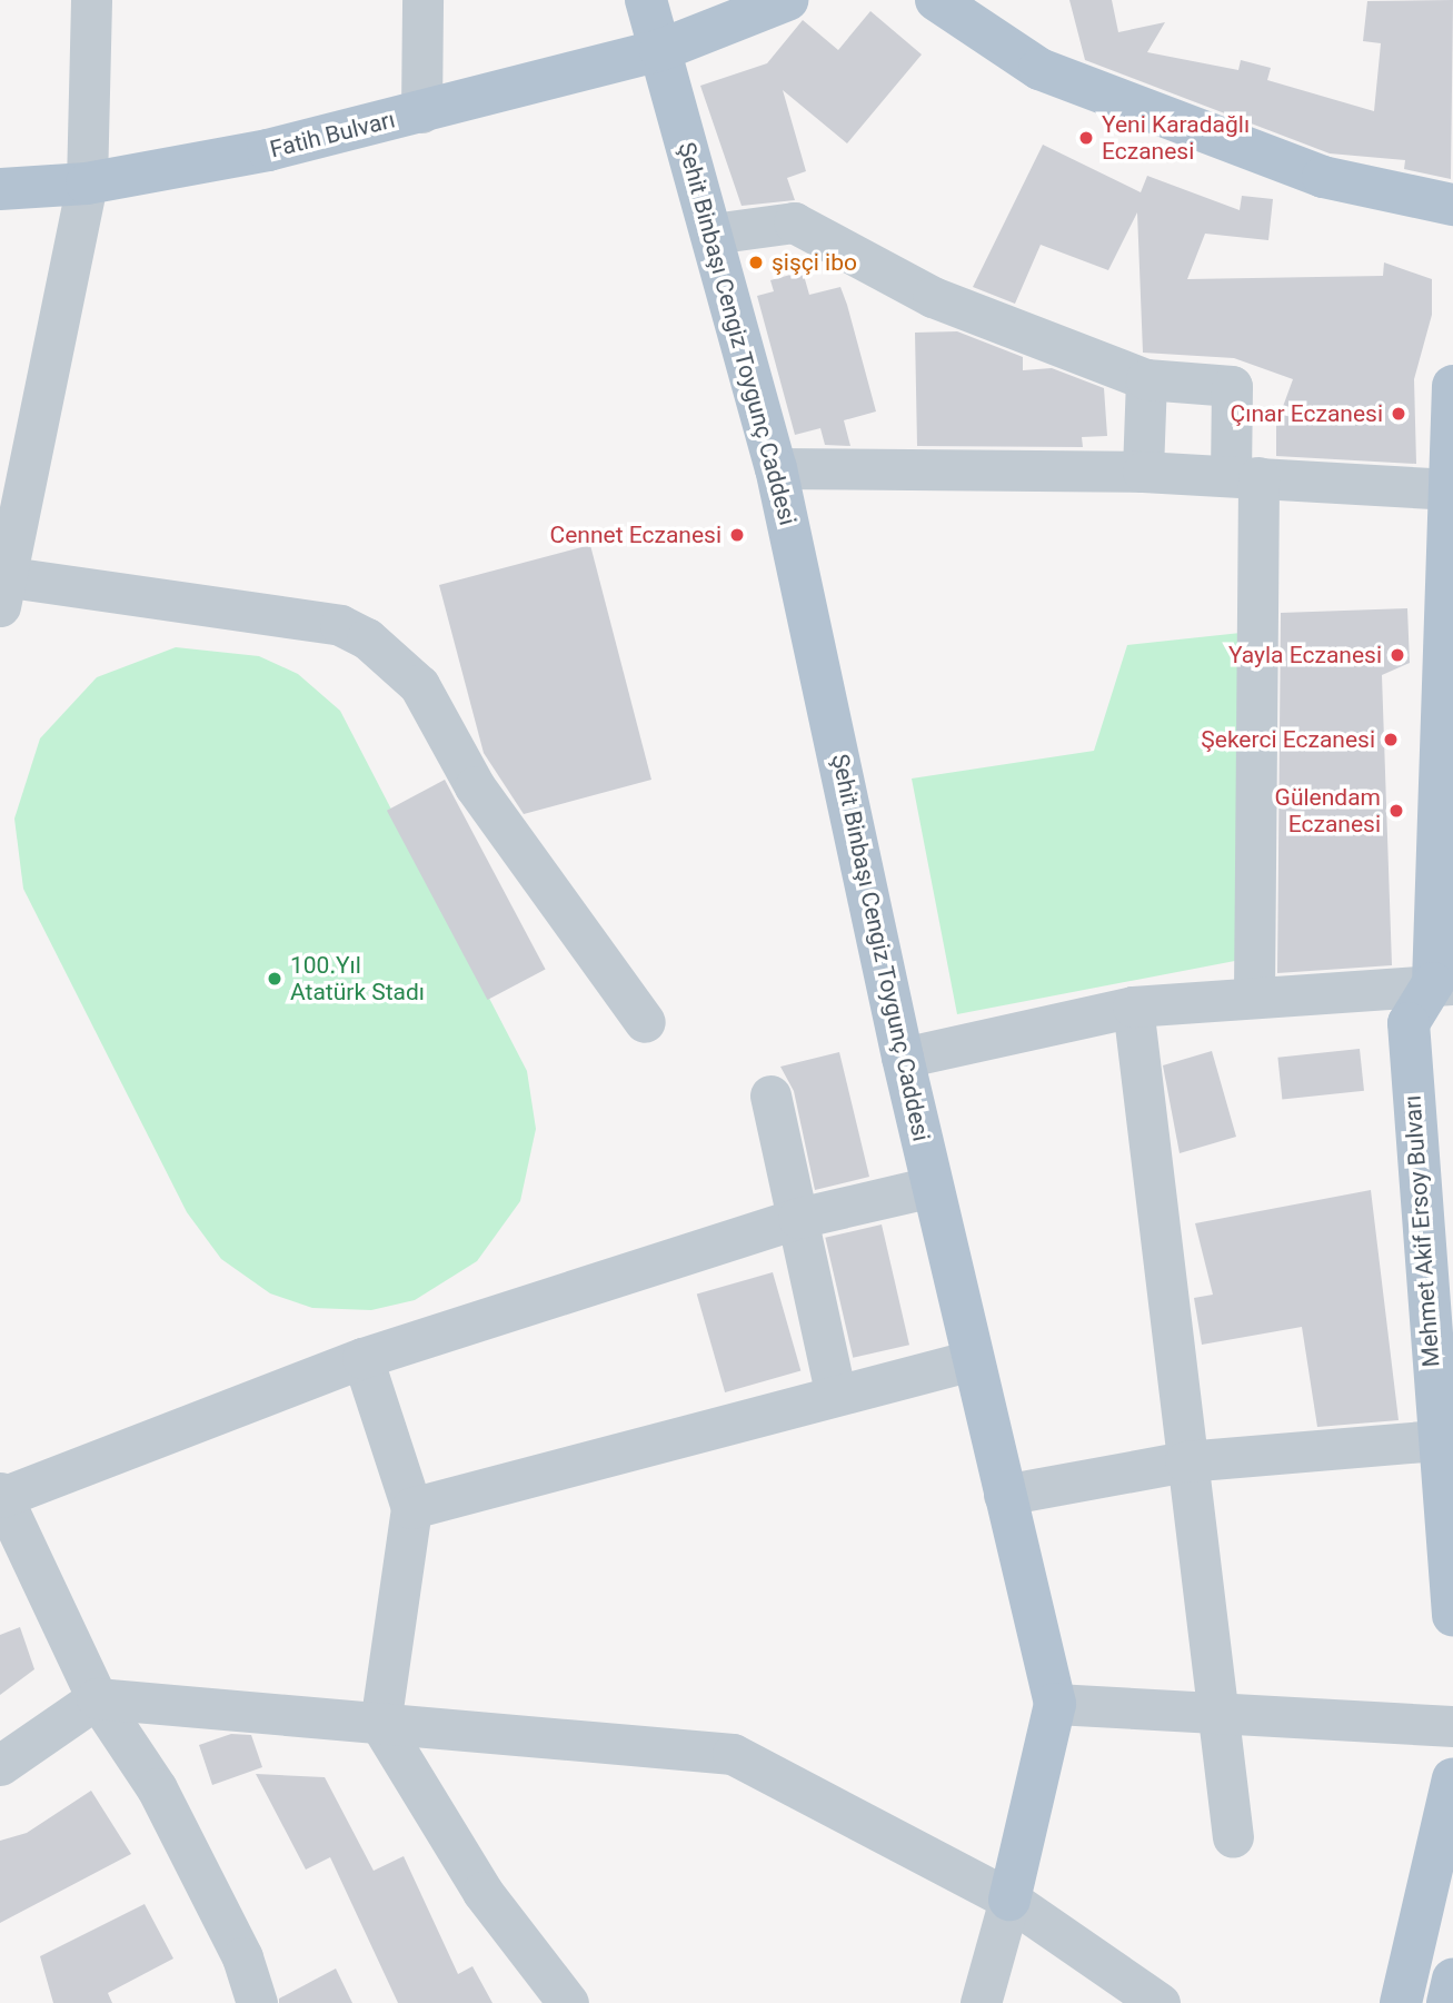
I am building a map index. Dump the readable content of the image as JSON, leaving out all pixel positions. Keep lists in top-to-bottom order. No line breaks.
{"streets":{"main road":["Fatih Bulvarı","Şehit Binbaşı Cengiz Toygunç Caddesi","Mehmet Akif Ersoy Bulvarı"]},"crossings":[["Fatih Bulvarı","Şehit Binbaşı Cengiz Toygunç Caddesi"]],"places":["Yeni Karadağlı Eczanesi","şişçi ibo","Çınar Eczanesi","Cennet Eczanesi","Yayla Eczanesi","Şekerci Eczanesi","Gülendam Eczanesi","100.Yıl Atatürk Stadı"]}
